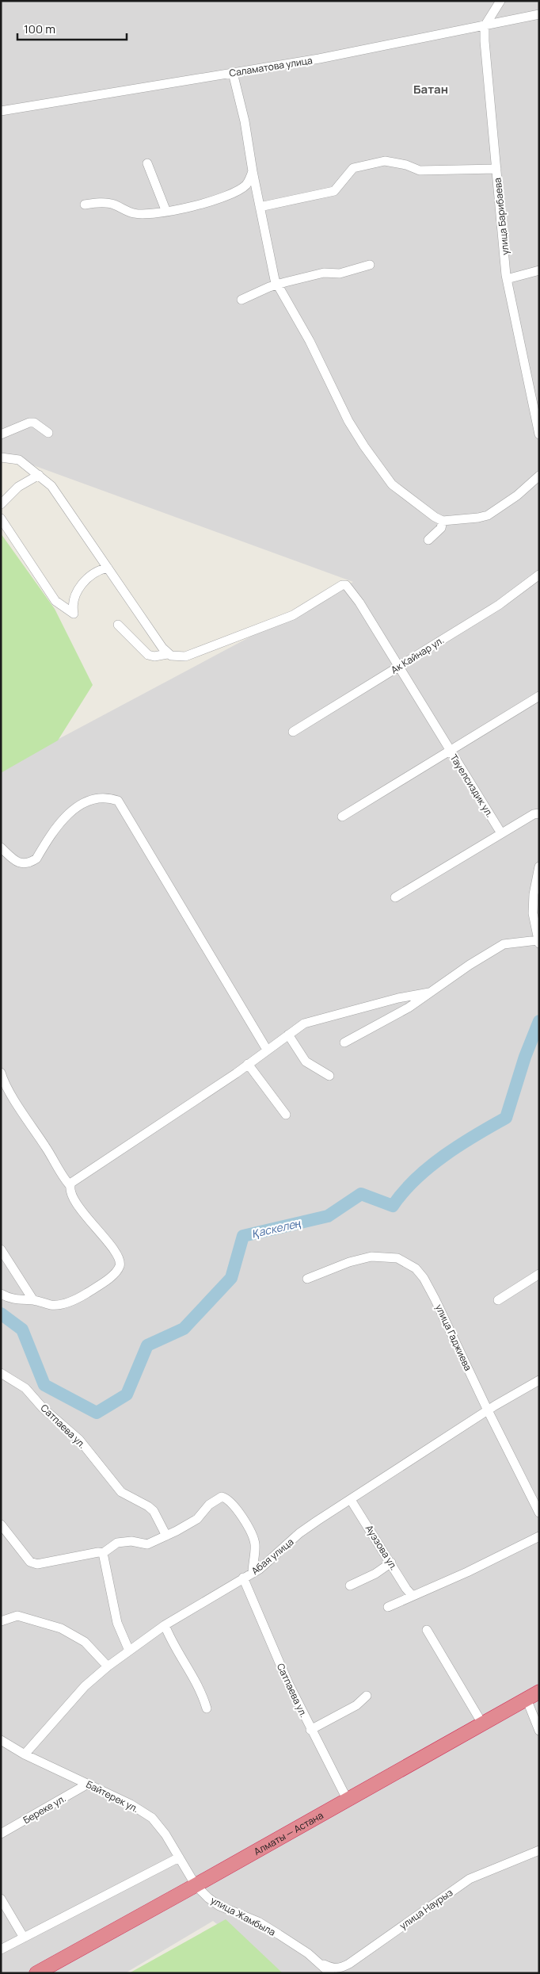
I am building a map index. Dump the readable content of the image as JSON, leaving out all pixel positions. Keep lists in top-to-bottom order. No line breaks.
{"streets":{"highway":["Алматы — Астана"],"street":["Саламатова улица","улица Барибаева","Ак Кайнар ул.","Тауелсиздик ул.","улица Гаджиева","Сатпаева ул.","Ауэзова ул.","Абая улица","Байтерек ул.","Береке ул.","улица Наурыз","улица Жамбыла"]},"crossings":[["Саламатова улица","улица Барибаева"],["улица Гаджиева","Абая улица"],["Сатпаева ул.","Абая улица"],["Сатпаева ул.","Алматы — Астана"],["Ауэзова ул.","Абая улица"],["Абая улица","Байтерек ул."],["Байтерек ул.","Береке ул."],["Байтерек ул.","Алматы — Астана"],["Байтерек ул.","улица Жамбыла"],["Алматы — Астана","улица Жамбыла"],["улица Наурыз","улица Жамбыла"]],"districts":["Батан"],"water":["Қаскелең"],"scale_bar":"100 m"}
